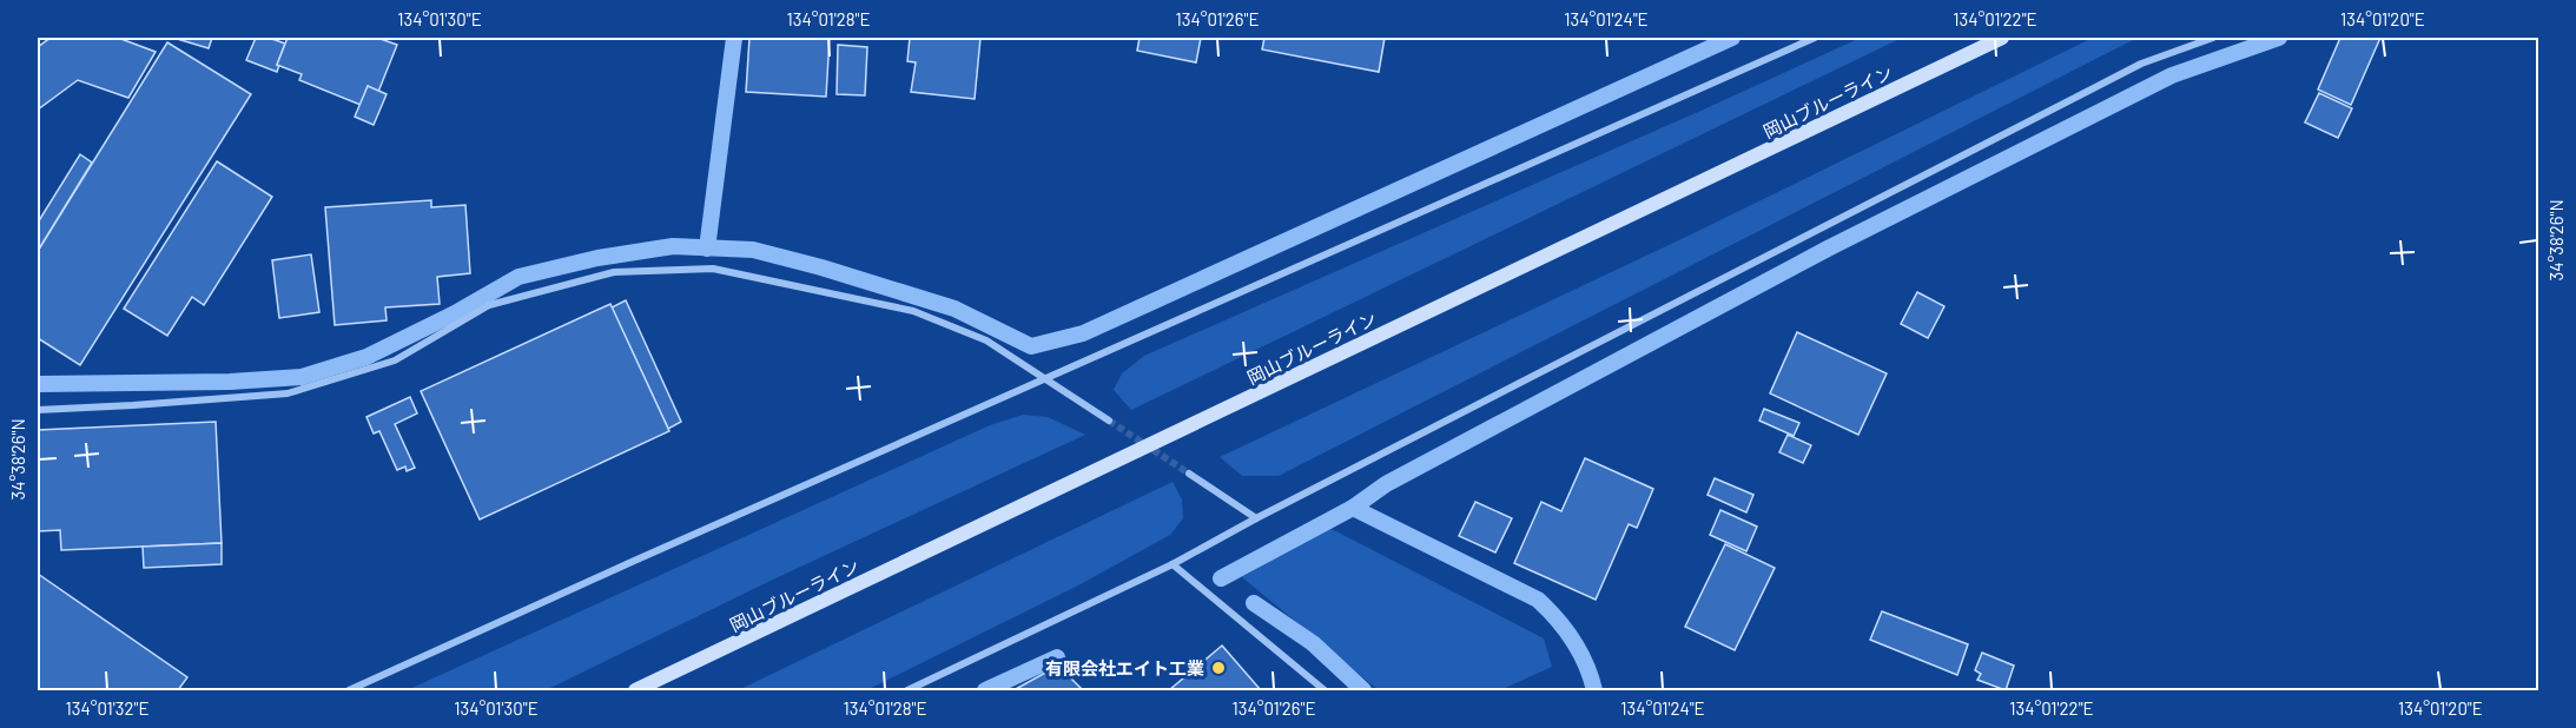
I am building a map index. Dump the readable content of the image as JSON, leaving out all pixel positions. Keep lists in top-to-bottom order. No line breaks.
{"streets":{"main road":["岡山ブルーライン"]},"places":["有限会社エイト工業"],"coordinates":["134°01'30\"E","134°01'28\"E","134°01'26\"E","134°01'24\"E","134°01'22\"E","134°01'20\"E","34°38'26\"N","134°01'32\"E"]}
